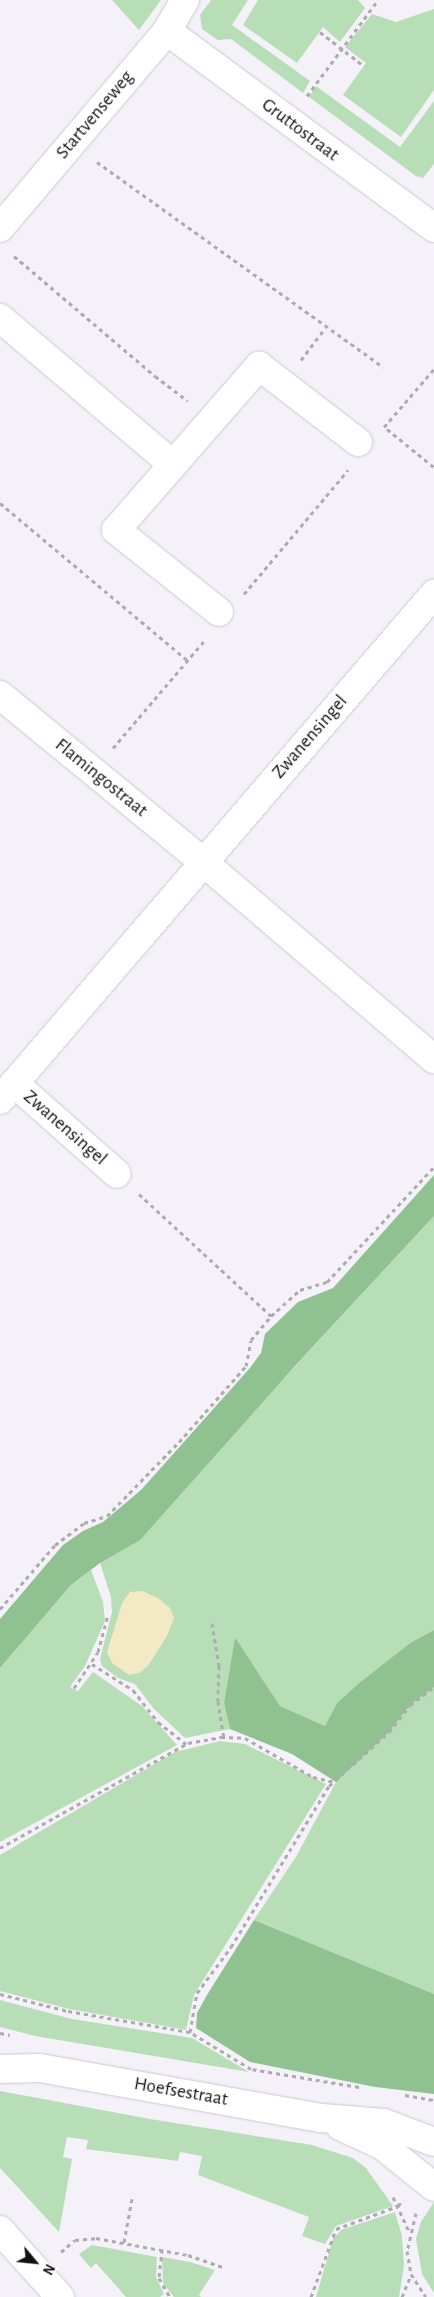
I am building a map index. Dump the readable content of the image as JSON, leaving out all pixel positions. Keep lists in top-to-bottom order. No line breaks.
{"streets":{"street":["Startvenseweg","Gruttostraat","Zwanensingel","Flamingostraat","Hoefsestraat"]},"crossings":[["Startvenseweg","Gruttostraat"],["Zwanensingel","Flamingostraat"]],"north":"bottom right"}
